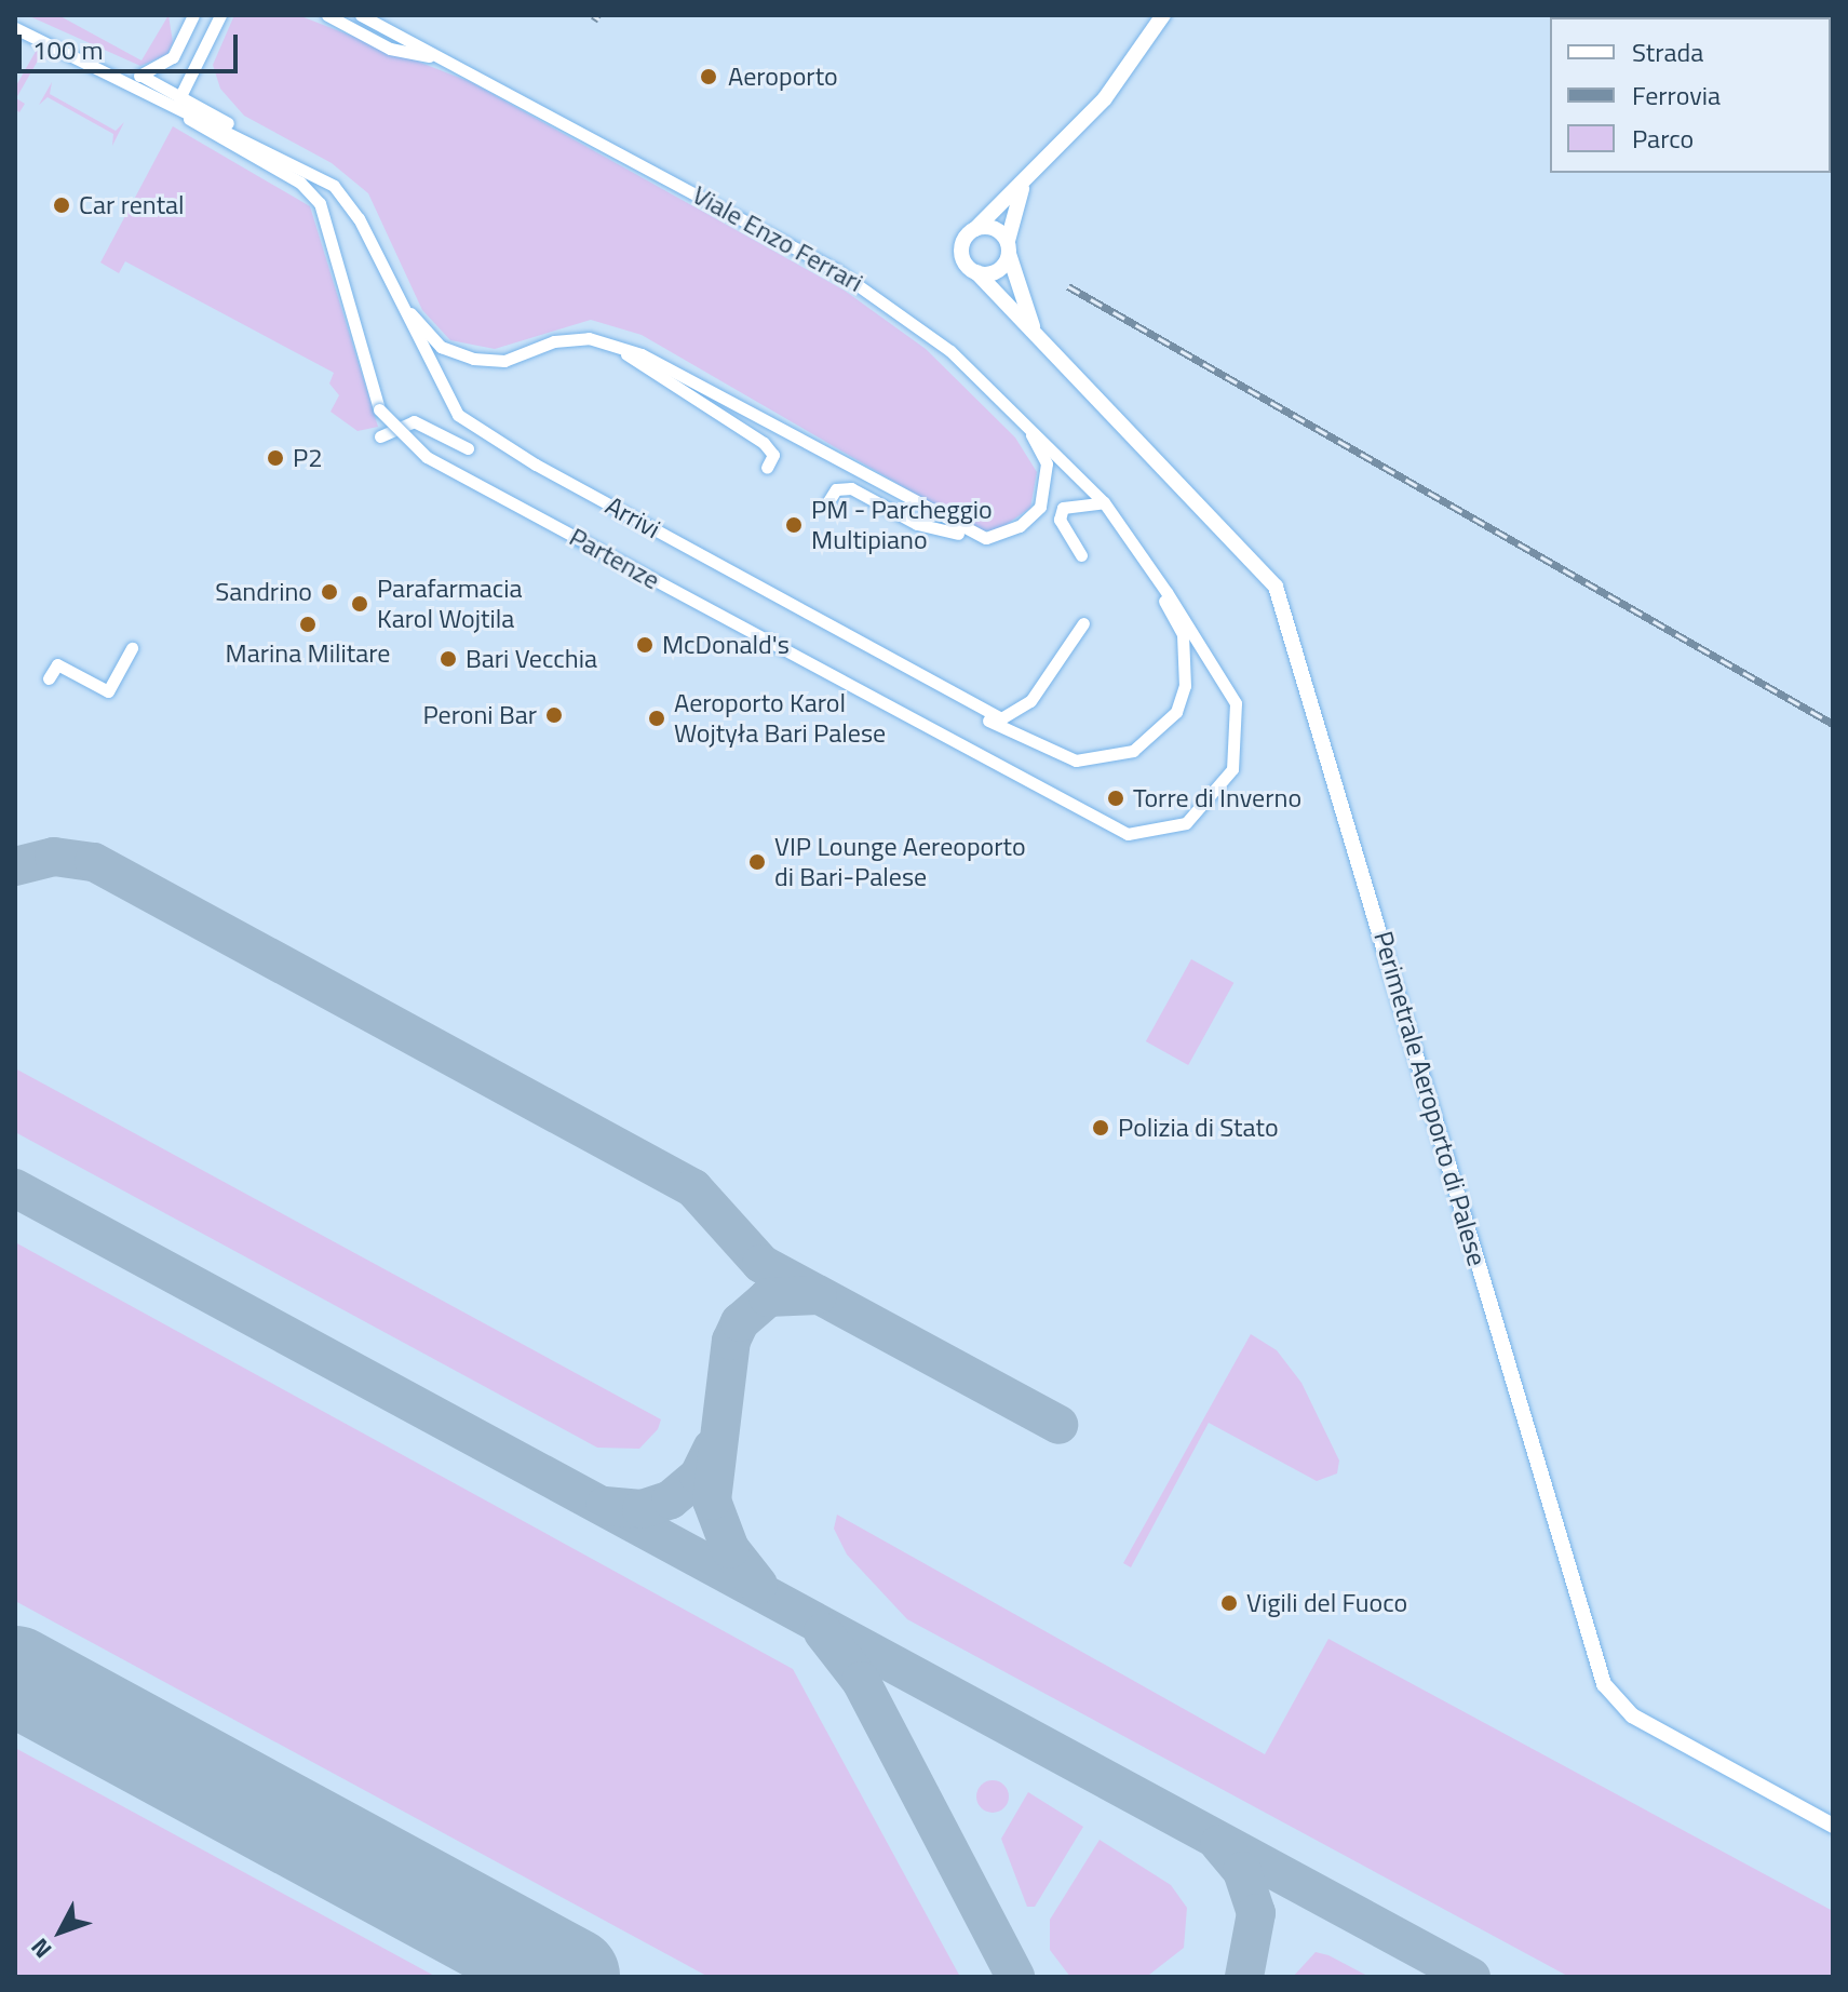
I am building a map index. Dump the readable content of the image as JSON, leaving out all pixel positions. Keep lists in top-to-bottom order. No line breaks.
{"streets":{"street":["Viale Enzo Ferrari","Arrivi","Partenze","Perimetrale Aeroporto di Palese"]},"crossings":[["Viale Enzo Ferrari","Partenze"]],"places":["Aeroporto","Car rental","P2","PM - Parcheggio Multipiano","Sandrino","Parafarmacia Karol Wojtila","Marina Militare","McDonald's","Bari Vecchia","Peroni Bar","Aeroporto Karol Wojtyła Bari Palese","Torre di Inverno","VIP Lounge Aereoporto di Bari-Palese","Polizia di Stato","Vigili del Fuoco"],"legend":["Strada","Ferrovia","Parco"],"scale_bar":"100 m","north":"bottom left"}
